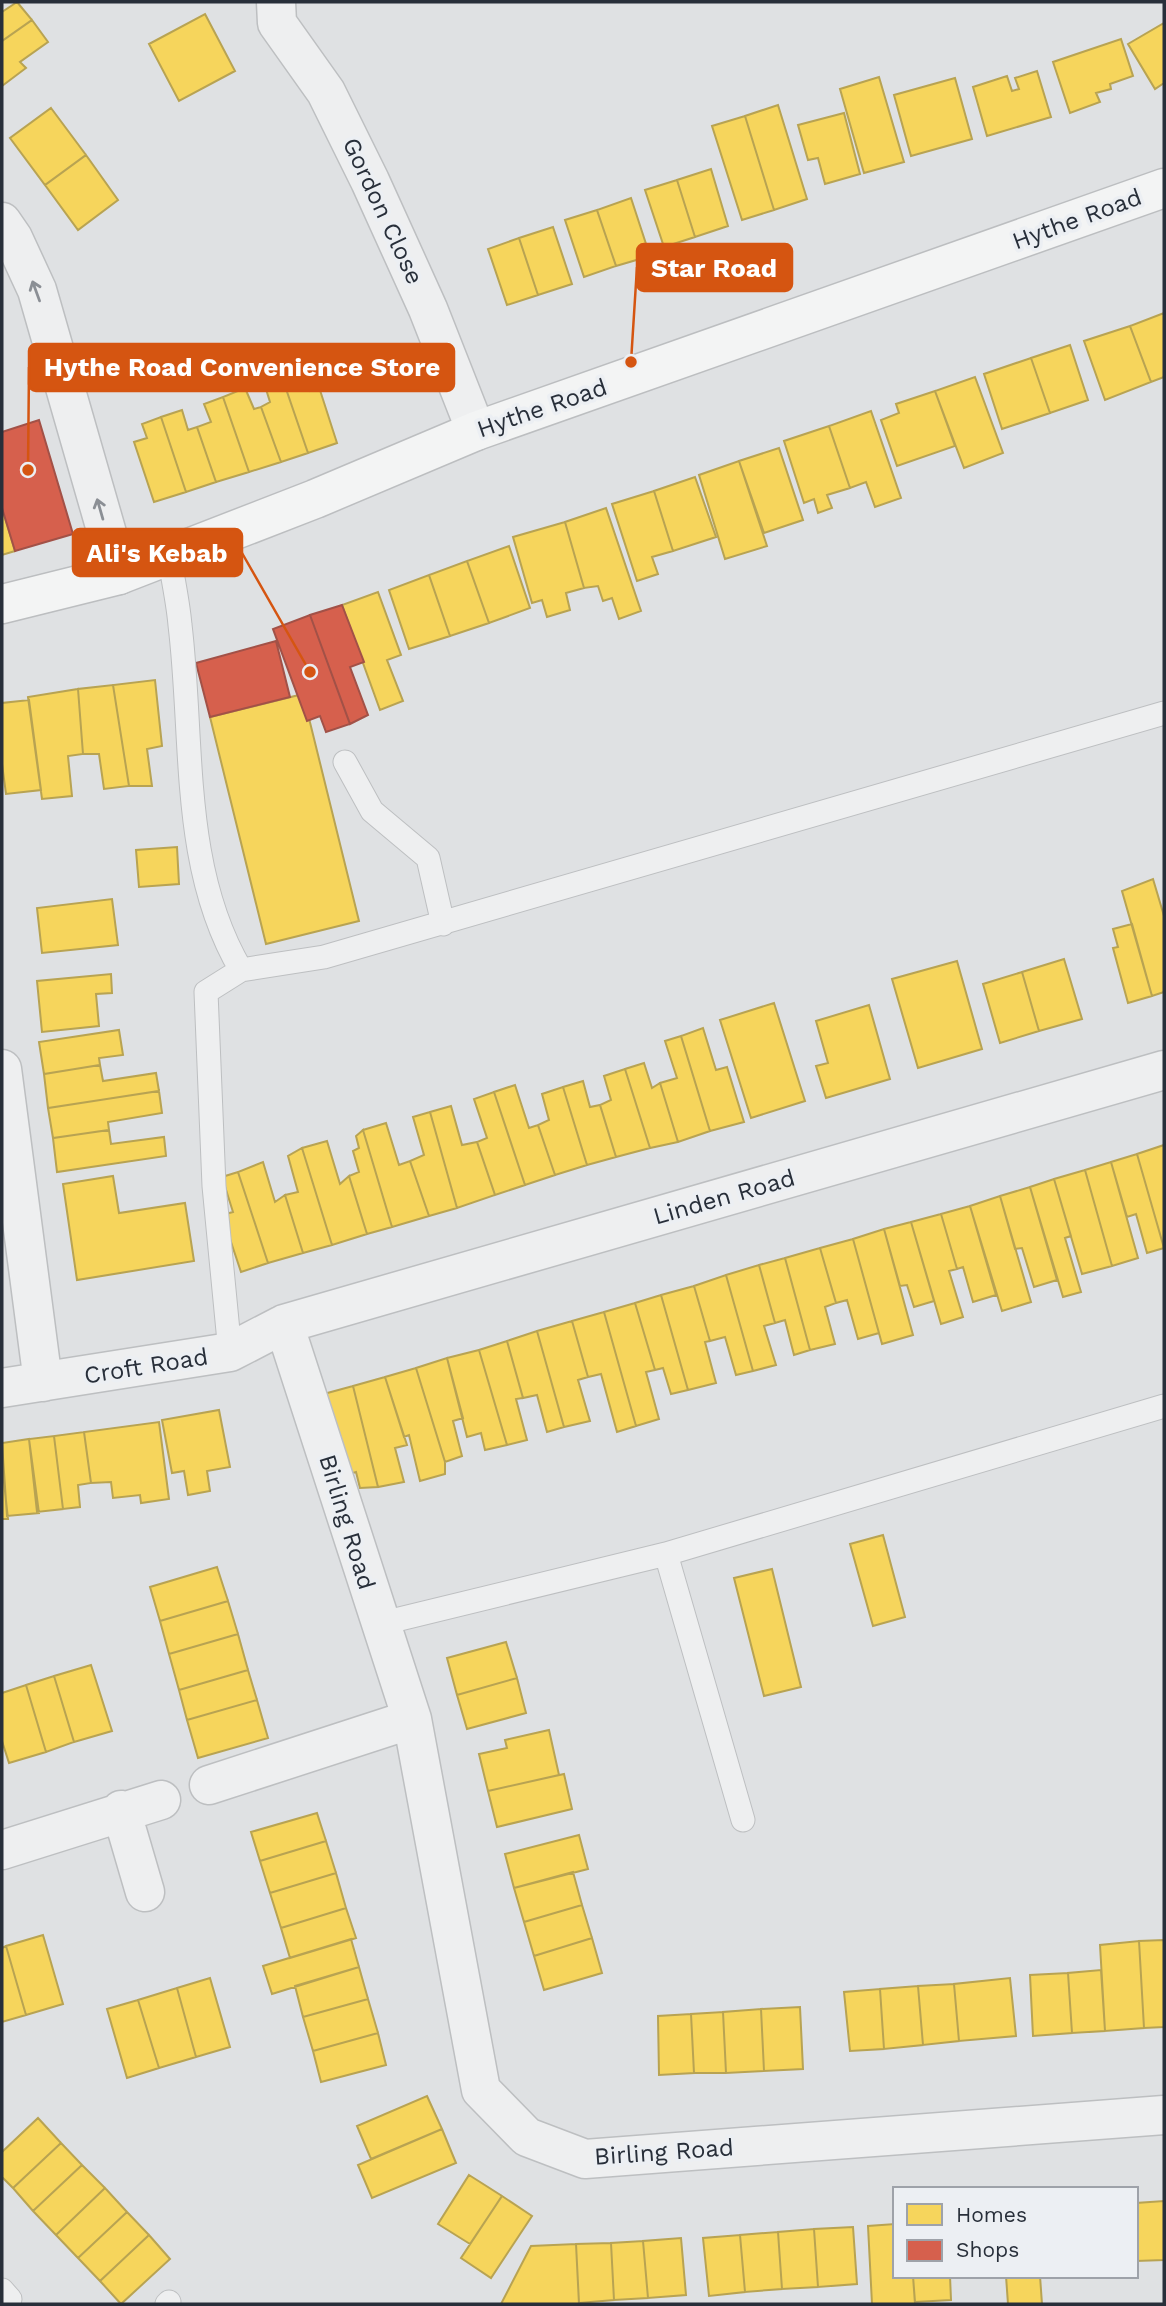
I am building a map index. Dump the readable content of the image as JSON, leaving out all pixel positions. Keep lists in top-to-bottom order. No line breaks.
{"streets":{"main road":["Hythe Road"],"street":["Gordon Close","Linden Road","Croft Road","Birling Road"]},"crossings":[["Gordon Close","Hythe Road"],["Linden Road","Croft Road"],["Linden Road","Birling Road"],["Croft Road","Birling Road"]],"places":["Star Road","Hythe Road Convenience Store","Ali's Kebab"],"legend":["Homes","Shops"]}
